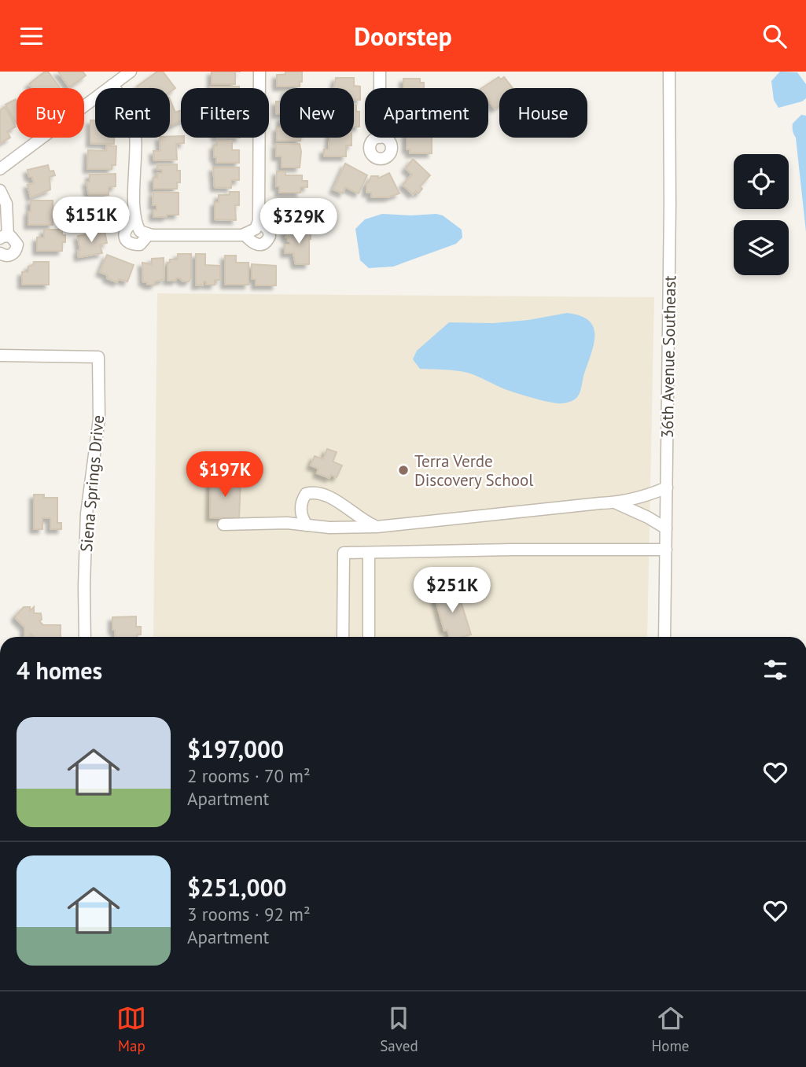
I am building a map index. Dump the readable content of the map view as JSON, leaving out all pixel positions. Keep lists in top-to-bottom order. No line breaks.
{"streets":{"street":["36th Avenue Southeast","Siena Springs Drive"]},"places":["Terra Verde Discovery School"],"page":{"header":"Doorstep","chip":["Buy","Rent","Filters","New","Apartment","House"],"price":["$151K","$329K","$197K","$251K"],"heading":"4 homes","list":[{"name":"$197,000","note":"2 rooms · 70 m² · Apartment"},{"name":"$251,000","note":"3 rooms · 92 m² · Apartment"}],"tabs":["Map","Saved","Home"]}}
